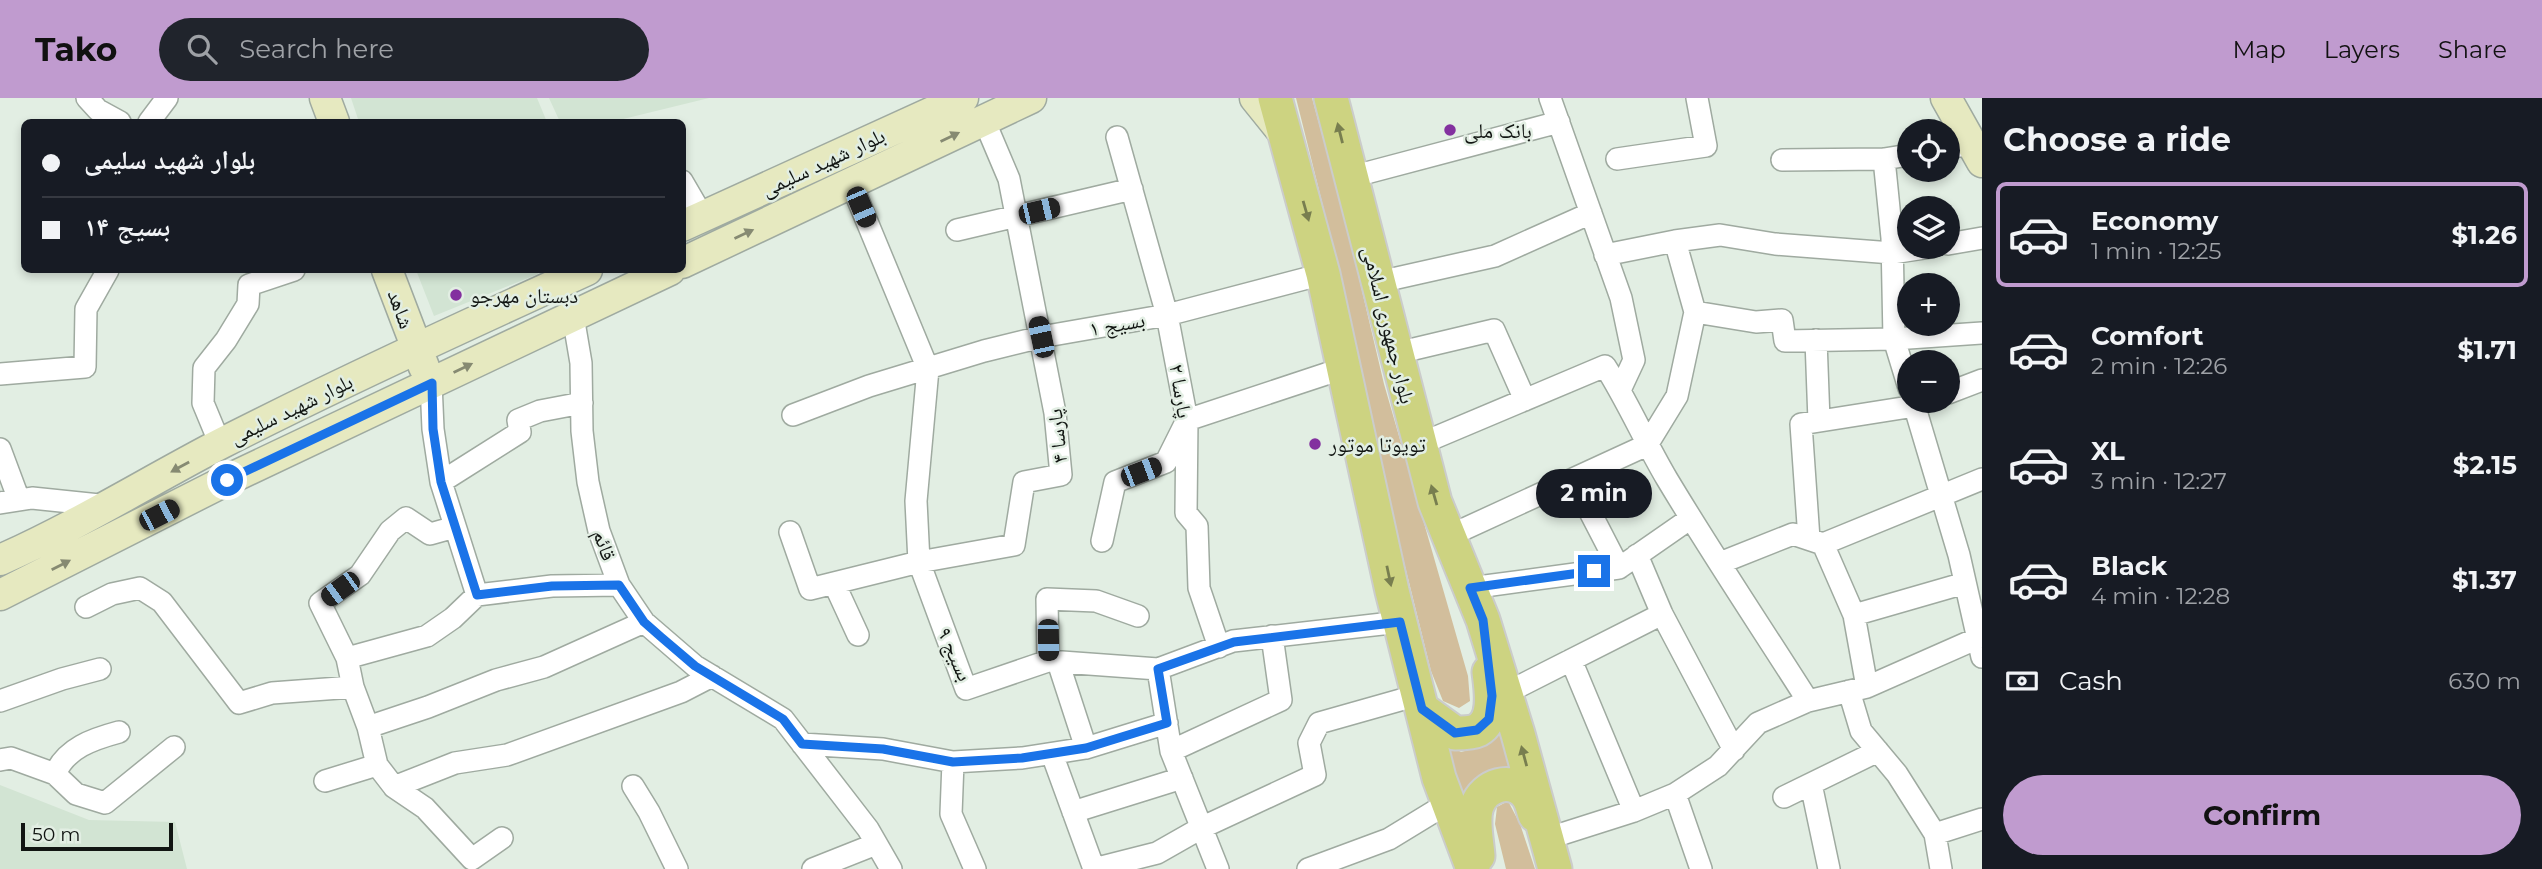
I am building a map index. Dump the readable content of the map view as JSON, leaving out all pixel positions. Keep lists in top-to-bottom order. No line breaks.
{"streets":{"main road":["بلوار شهید سلیمی","شاهد","بلوار جمهوری اسلامی"],"street":["بسیج ۱","پارسا ۲","پارسا ۴","قائم","بسیج ۹"]},"crossings":[["بلوار شهید سلیمی","شاهد"],["بلوار شهید سلیمی","پارسا ۴"],["بلوار شهید سلیمی","قائم"],["بسیج ۱","پارسا ۲"],["بسیج ۱","پارسا ۴"],["پارسا ۲","بسیج ۹"],["پارسا ۴","بسیج ۹"]],"places":["بانک ملی","دبستان مهرجو","تویوتا موتور"],"scale_bar":"50 m","page":{"header":"Tako","search":"Search here","nav":["Map","Layers","Share"],"heading":"Choose a ride","map_buttons":["+","−"],"banner":["بلوار شهید سلیمی","بسیج ۱۴"],"list":[{"name":"Economy","note":"1 min · 12:25","value":"$1.26"},{"name":"Comfort","note":"2 min · 12:26","value":"$1.71"},{"name":"XL","note":"3 min · 12:27","value":"$2.15"},{"name":"Black","note":"4 min · 12:28","value":"$1.37"}],"bubble":"2 min","pay":["Cash","630 m"],"buttons":"Confirm","scale":"50 m"}}
